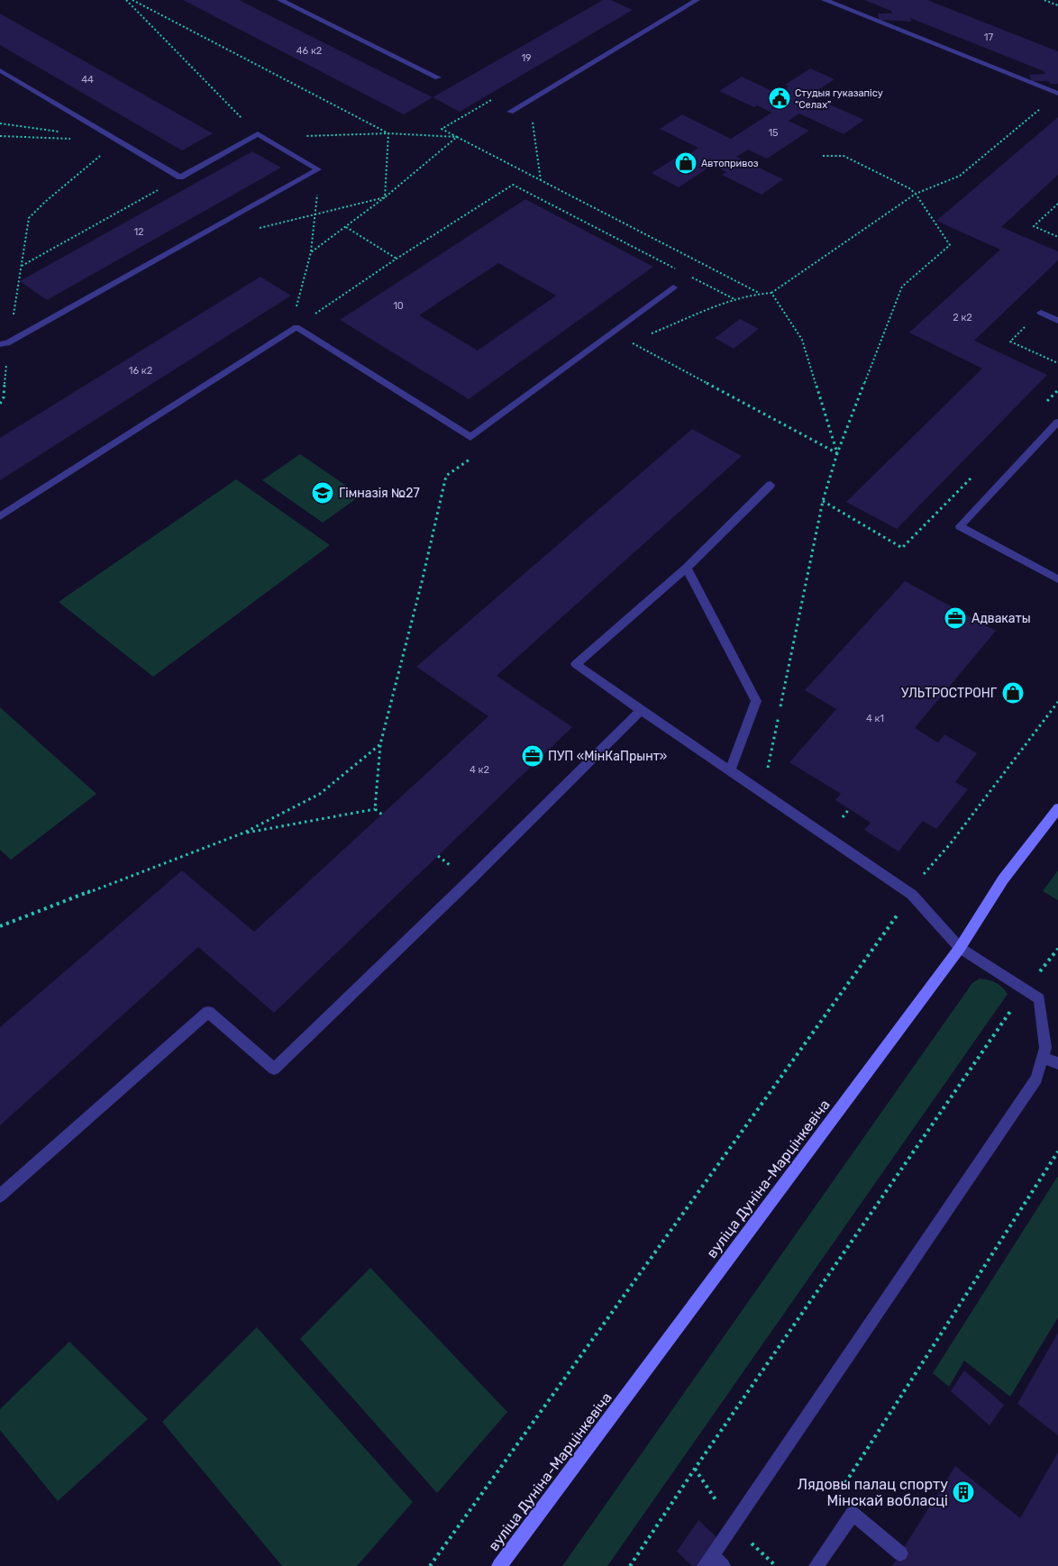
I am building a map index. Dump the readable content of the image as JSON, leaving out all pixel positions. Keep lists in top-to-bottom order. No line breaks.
{"streets":{"street":["вуліца Дуніна-Марцінкевіча"]},"places":{"public building":["Студыя гуказапісу “Селах”"],"shop":["Автопривоз","УЛЬТРОСТРОНГ"],"school or university":["Гімназія №27"],"office":["Адвакаты","ПУП «МінКаПрынт»"],"building":["Лядовы палац спорту Мінскай вобласці"]},"house_numbers":["17","46 к2","19","44","15","12","10","2 к2","16 к2","4 к1","4 к2"]}
